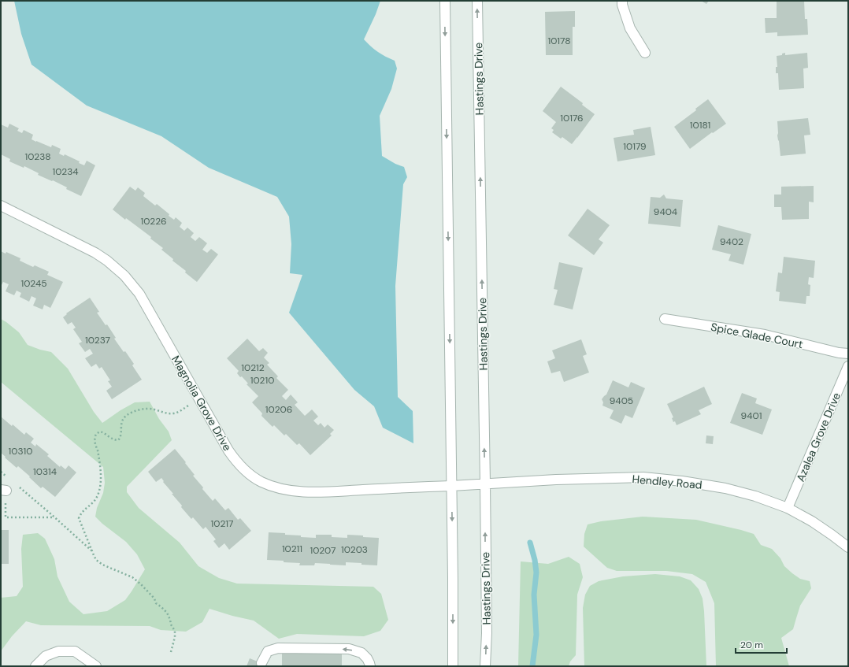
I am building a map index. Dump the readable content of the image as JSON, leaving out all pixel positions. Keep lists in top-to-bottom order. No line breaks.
{"streets":{"street":["Hastings Drive","Spice Glade Court","Magnolia Grove Drive","Azalea Grove Drive","Hendley Road"]},"crossings":[["Hastings Drive","Hendley Road"],["Magnolia Grove Drive","Hendley Road"],["Azalea Grove Drive","Hendley Road"]],"house_numbers":["10178","10176","10181","10179","10238","10234","9404","10226","9402","10245","10237","10212","10210","9405","10206","9401","10310","10314","10217","10211","10203","10207"],"scale_bar":"20 m"}
